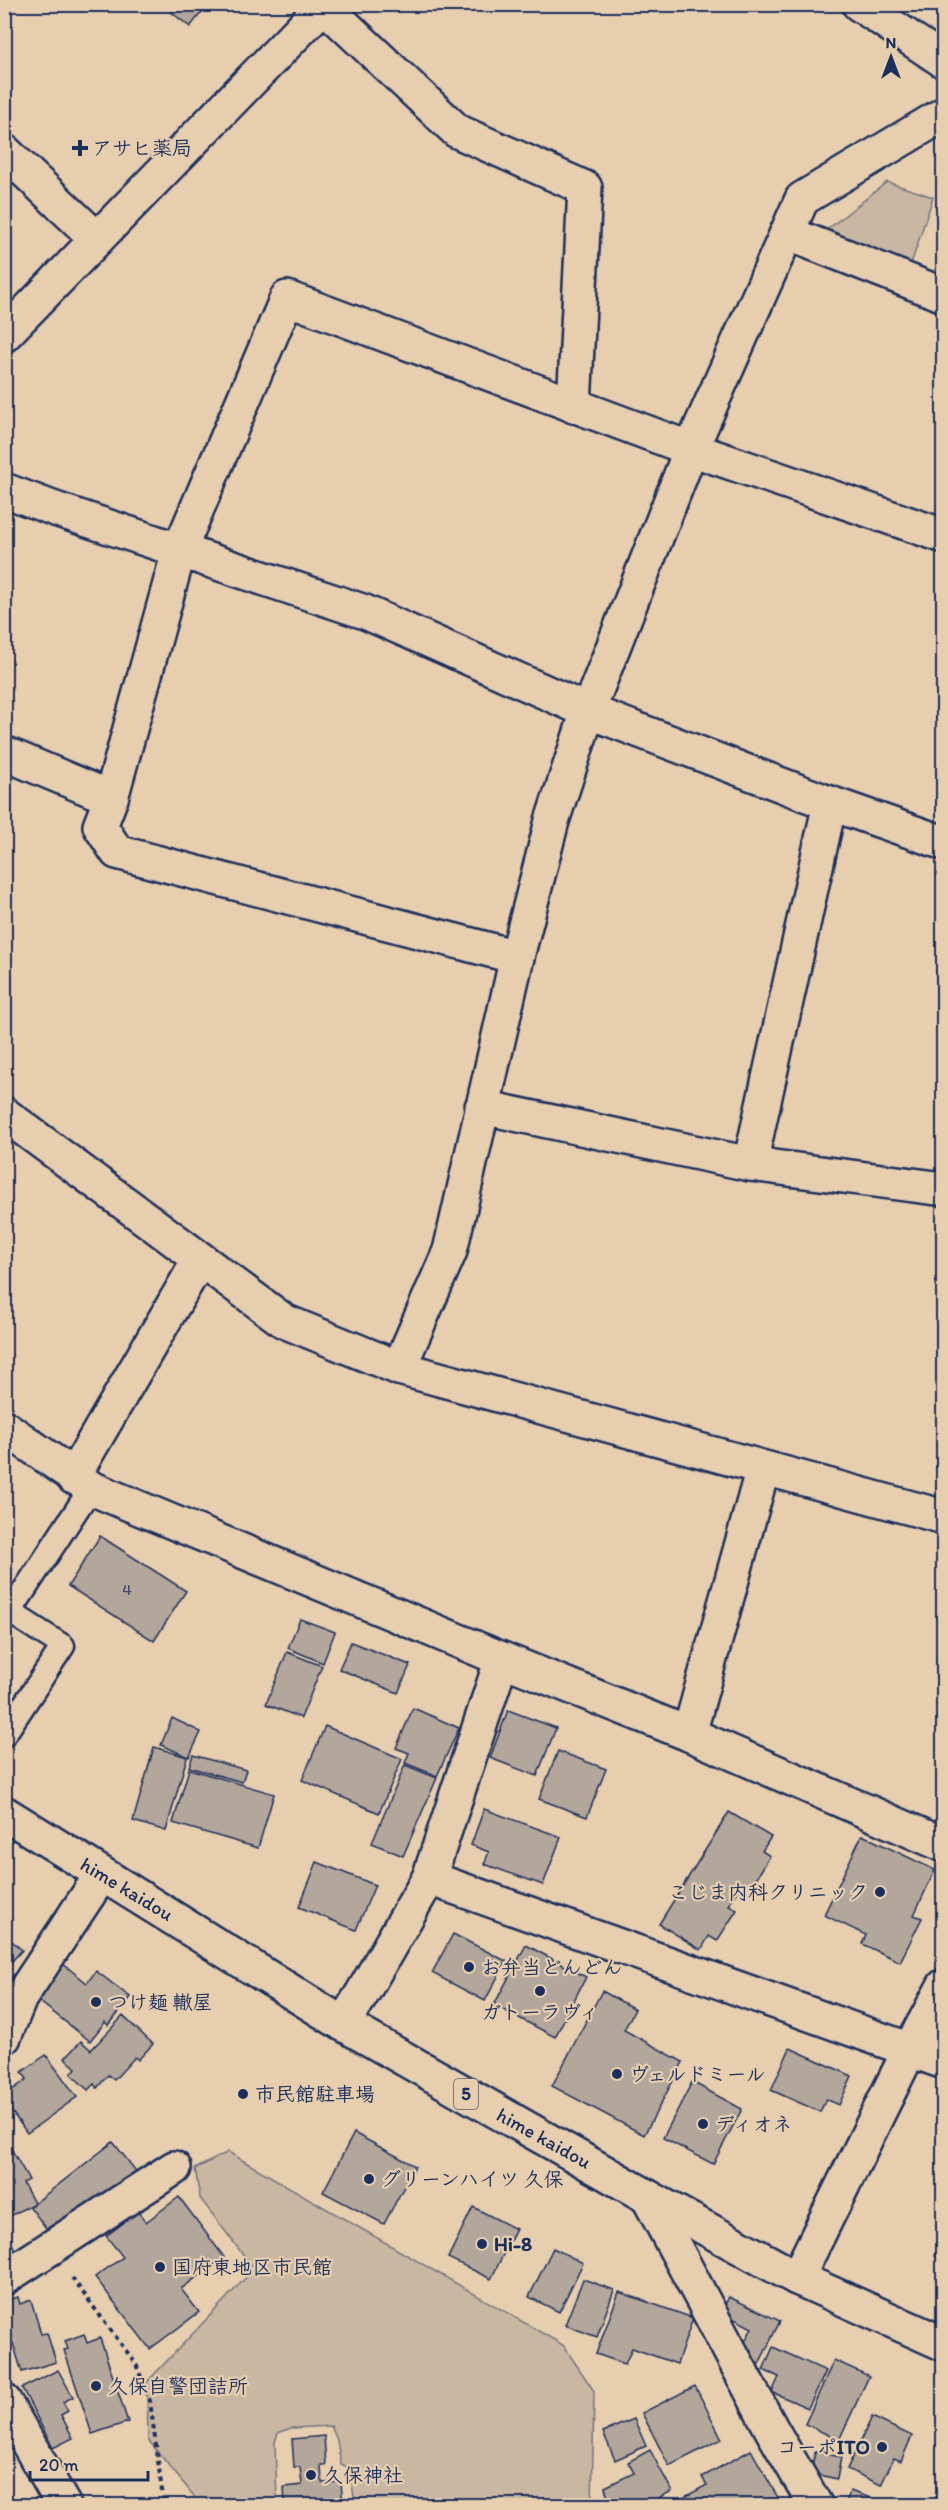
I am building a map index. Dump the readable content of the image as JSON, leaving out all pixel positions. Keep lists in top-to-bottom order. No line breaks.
{"streets":{"street":["hime kaidou","5"]},"places":{"health":["アサヒ薬局"],"other":["こじま内科クリニック","お弁当どんどん","ガトーラヴィ","つけ麺 轍屋","ヴェルドミール","市民館駐車場","ディオネ","グリーンハイツ 久保","Hi-8","国府東地区市民館","久保自警団詰所","コーポITO","久保神社"]},"house_numbers":["4"],"scale_bar":"20 m","north":"top"}
